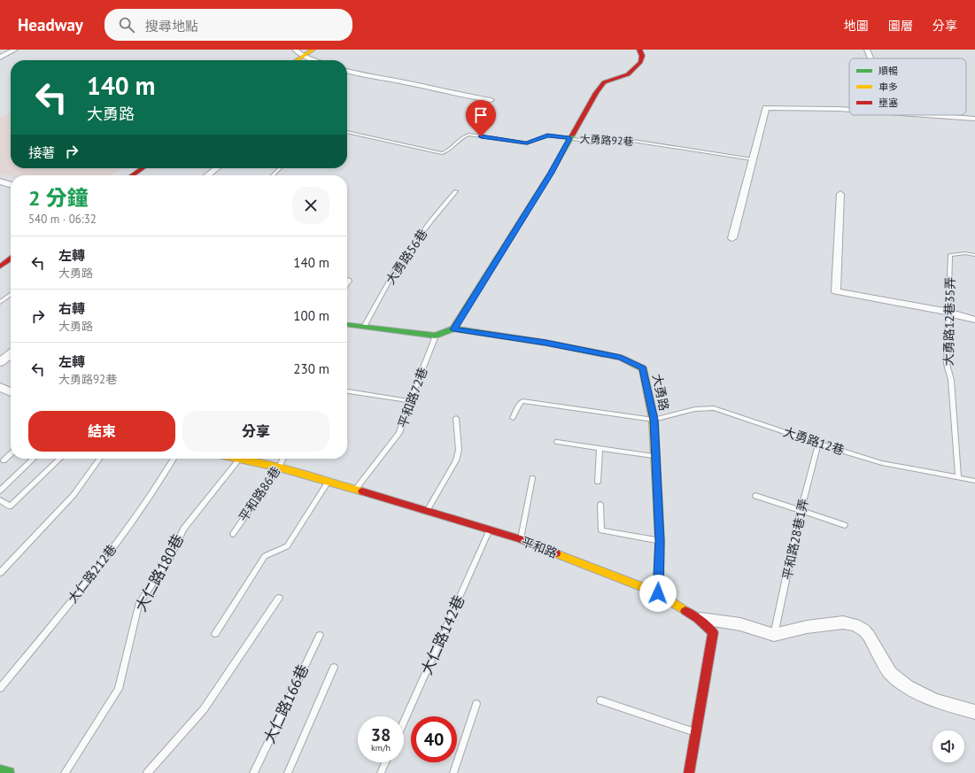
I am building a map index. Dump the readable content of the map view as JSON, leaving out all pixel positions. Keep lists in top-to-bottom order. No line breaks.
{"streets":{"street":["大勇路","平和路"],"lane":["大勇路92巷","大勇路56巷","大勇路12巷35弄","平和路72巷","大勇路12巷","平和路86巷","平和路28巷1弄","大仁路180巷","大仁路212巷","大仁路142巷","大仁路166巷"]},"crossings":[["大勇路56巷","大勇路"],["大勇路12巷35弄","大勇路12巷"],["大勇路","平和路72巷"],["大勇路","大勇路12巷"],["大勇路","平和路"],["平和路72巷","平和路"],["大勇路12巷","平和路28巷1弄"],["平和路86巷","平和路"],["平和路","大仁路180巷"],["平和路","大仁路142巷"]],"legend":["順暢","車多","壅塞"],"page":{"header":"Headway","search":"搜尋地點","nav":["地圖","圖層","分享"],"turn":["140 m","大勇路"],"then":"接著","heading":["2 分鐘","540 m · 06:32"],"list":[{"name":"左轉","note":"大勇路","value":"140 m"},{"name":"右轉","note":"大勇路","value":"100 m"},{"name":"左轉","note":"大勇路92巷","value":"230 m"}],"buttons":["結束","分享"],"speed":"38 km/h","limit":"40"}}
